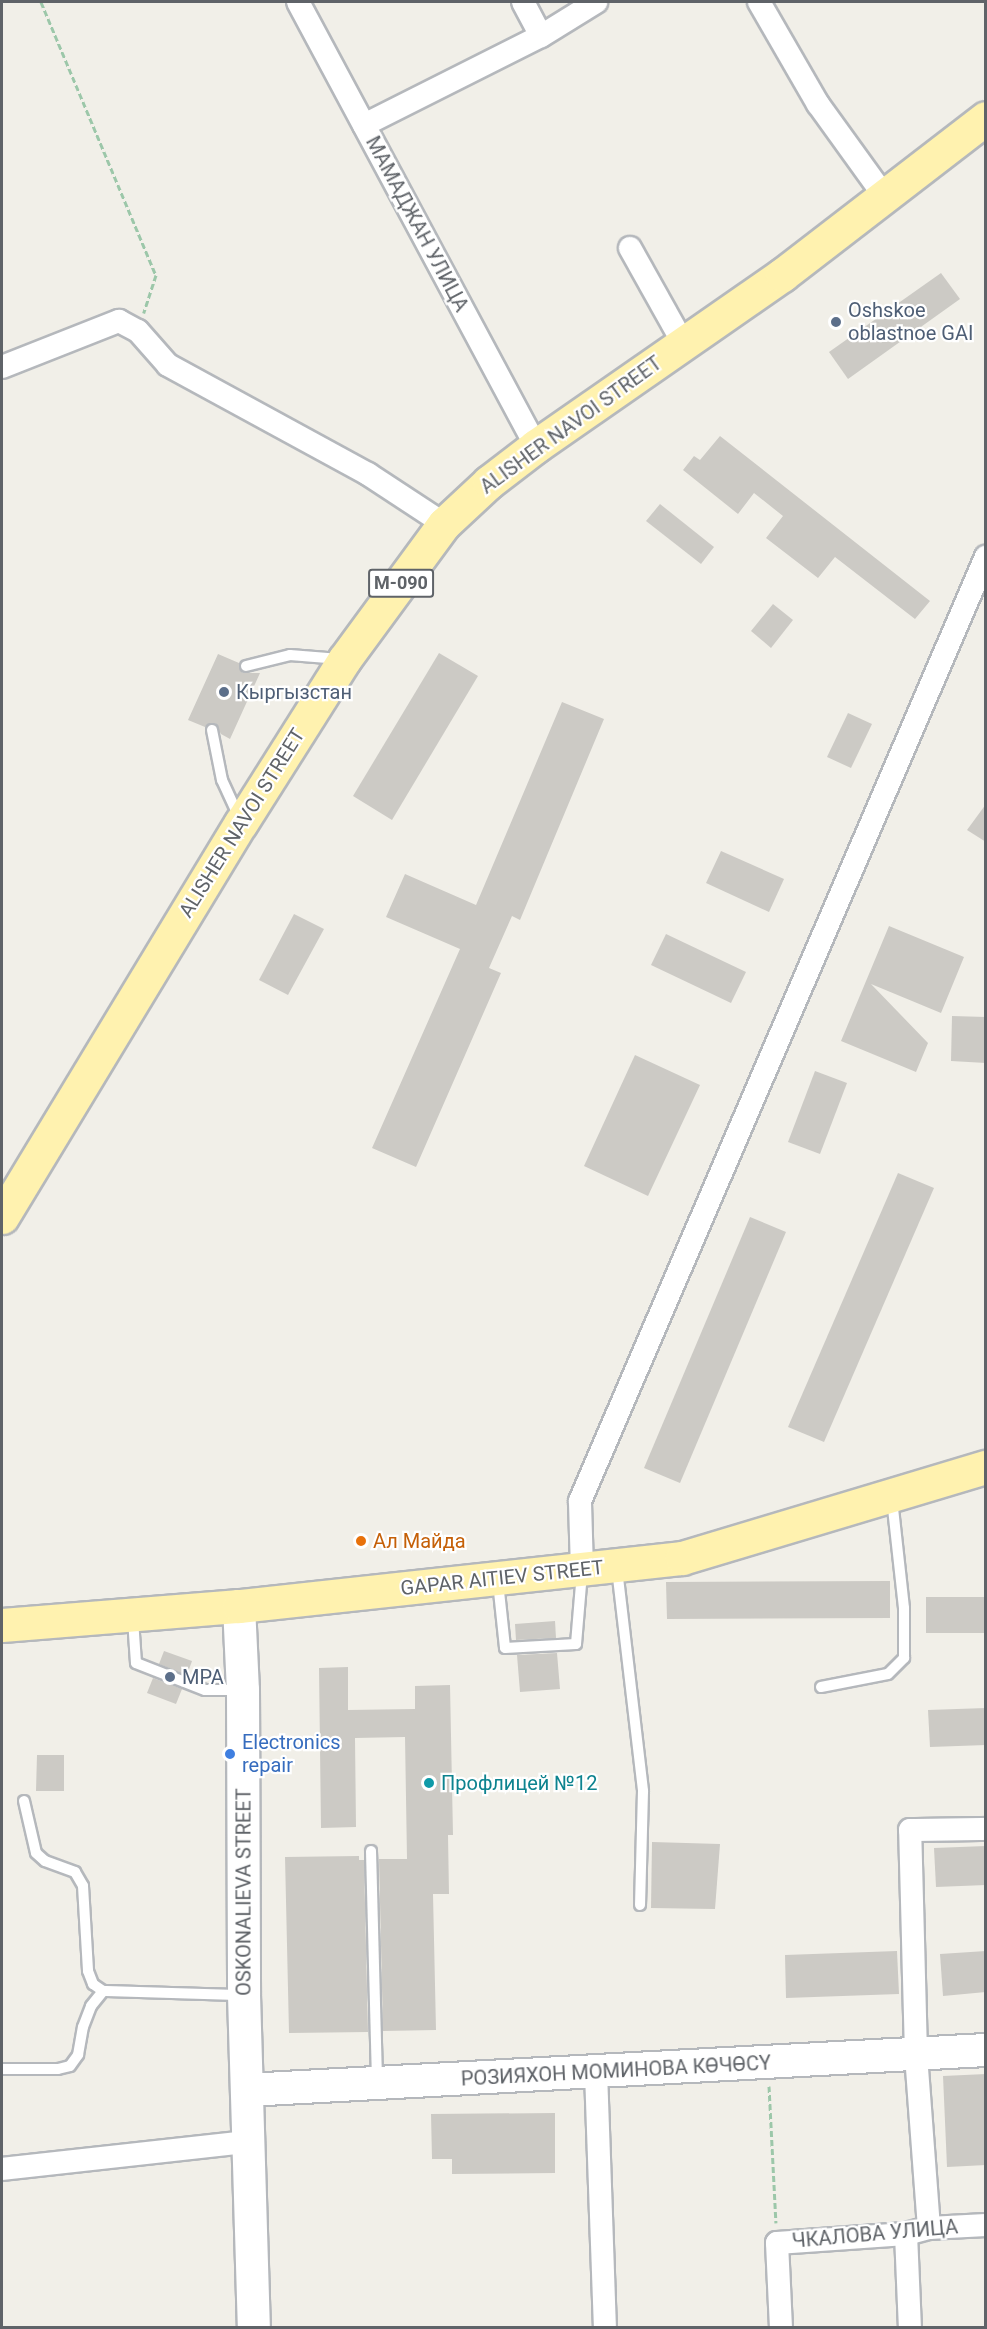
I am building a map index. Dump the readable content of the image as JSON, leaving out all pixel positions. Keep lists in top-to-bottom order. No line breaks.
{"streets":{"main road":["ALISHER NAVOI STREET","М-090","GAPAR AITIEV STREET"],"street":["МАМАДЖАН УЛИЦА","OSKONALIEVA STREET","РОЗИЯХОН МОМИНОВА КӨЧӨСҮ","ЧКАЛОВА УЛИЦА"]},"crossings":[["МАМАДЖАН УЛИЦА","ALISHER NAVOI STREET"],["GAPAR AITIEV STREET","OSKONALIEVA STREET"],["OSKONALIEVA STREET","РОЗИЯХОН МОМИНОВА КӨЧӨСҮ"]],"places":["Oshskoe oblastnoe GAI","Кыргызстан","Ал Майда","MPA","Electronics repair","Профлицей №12"]}
